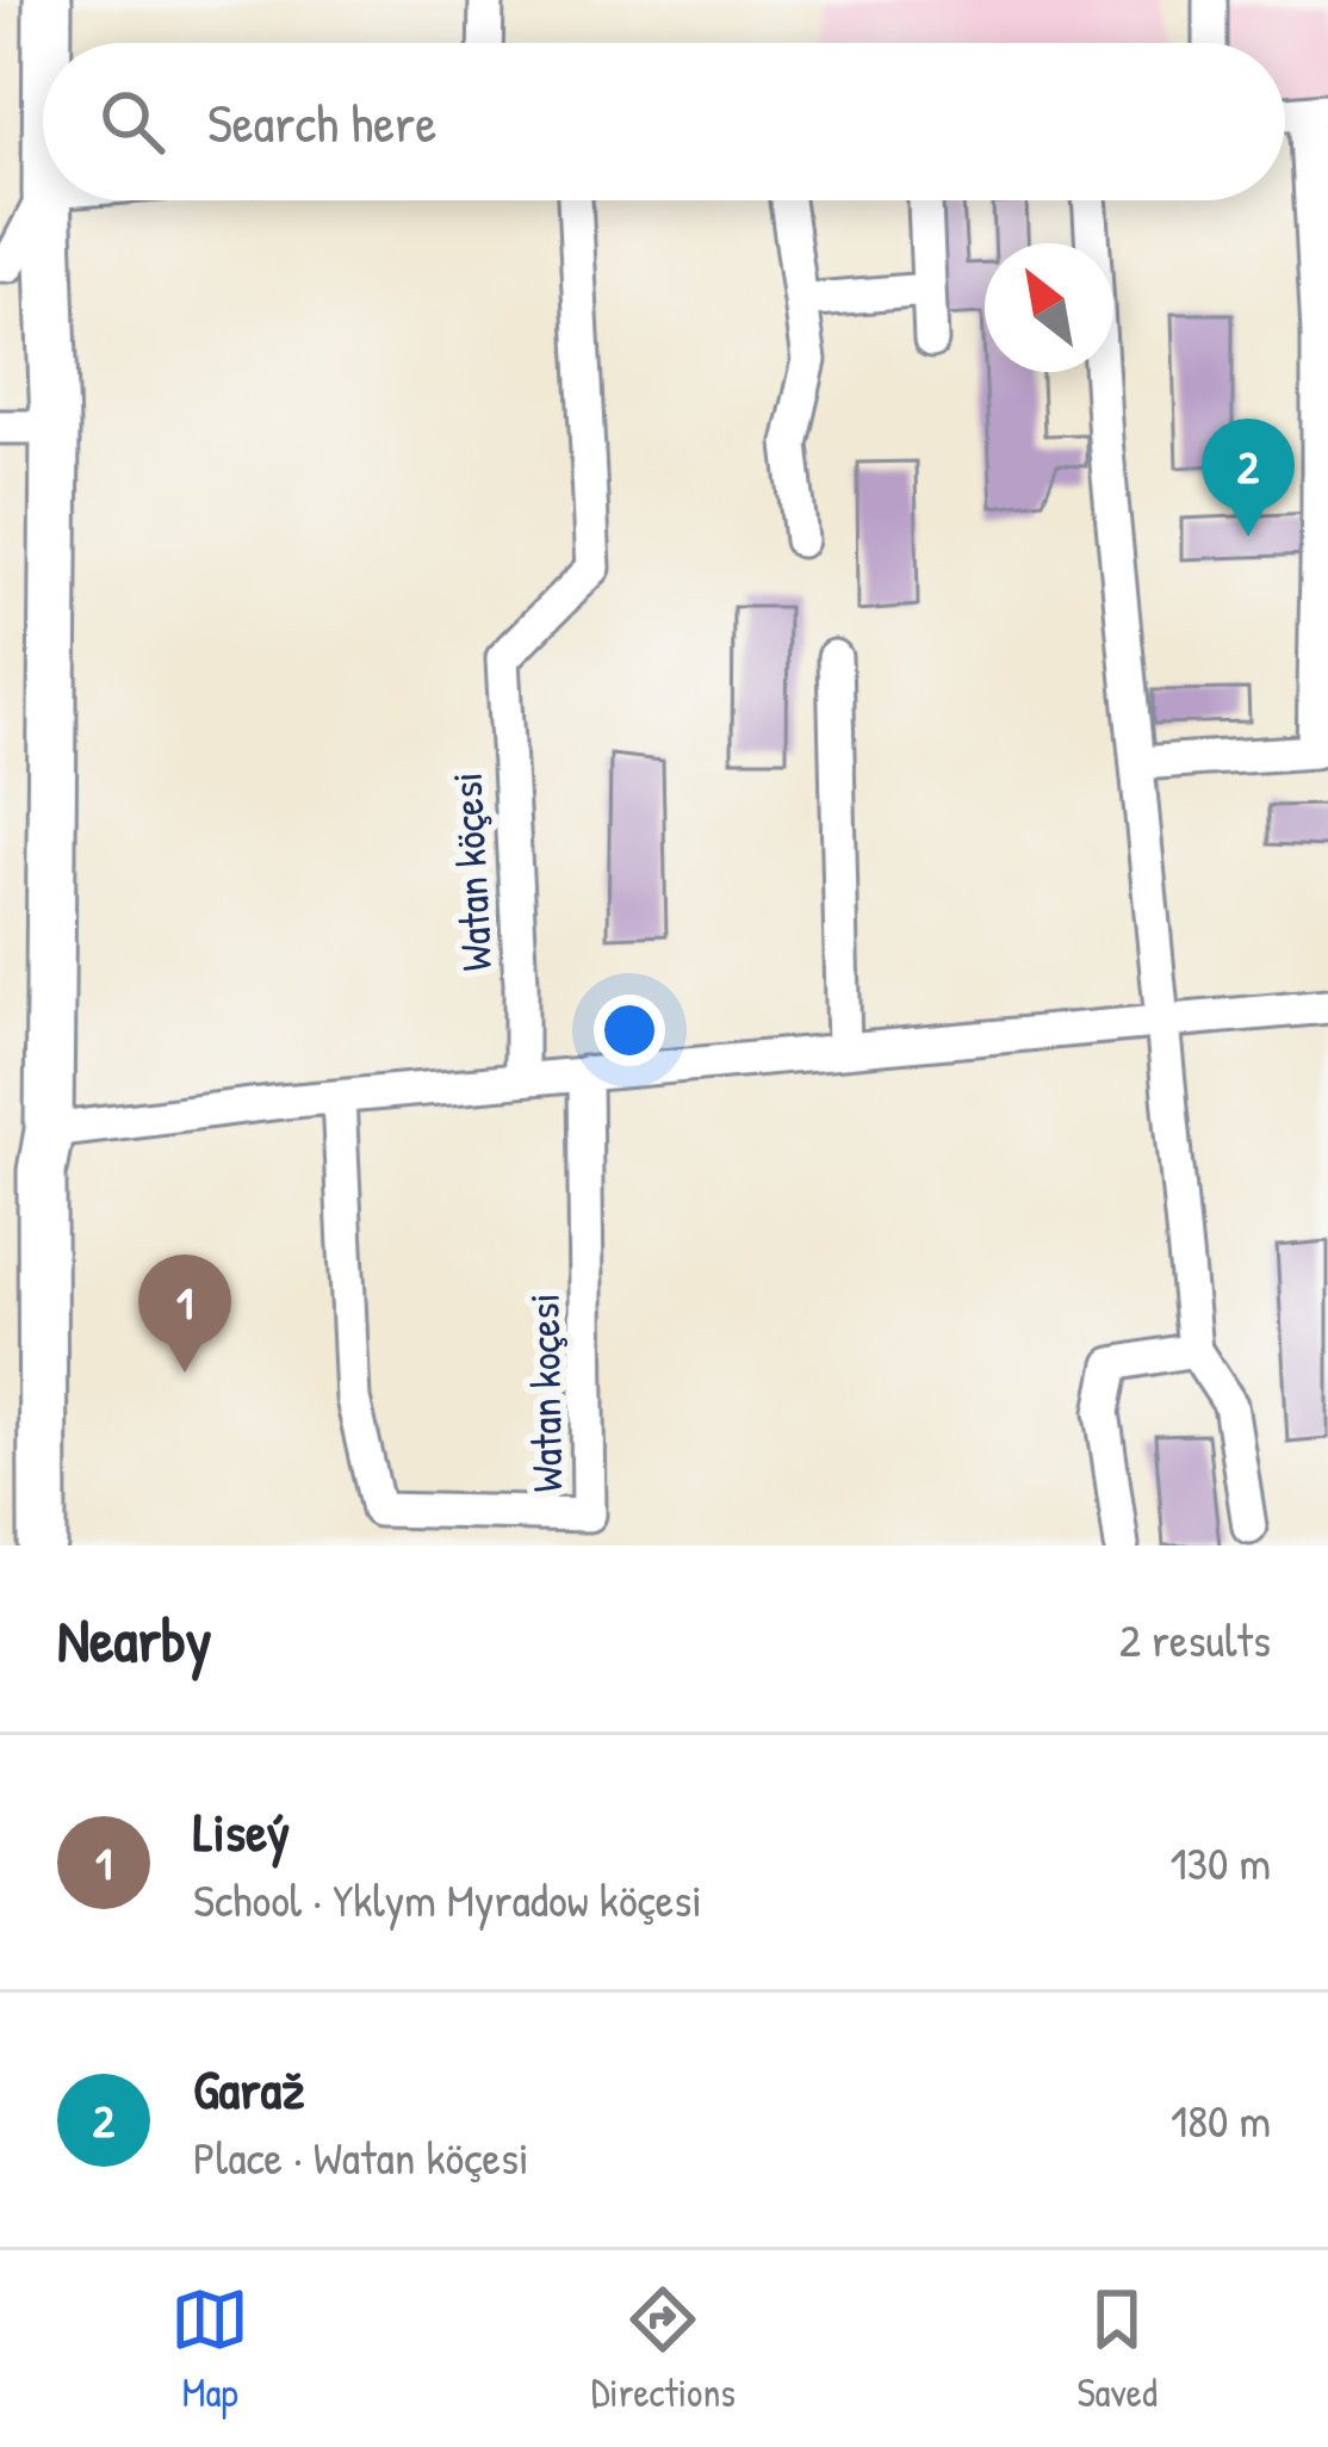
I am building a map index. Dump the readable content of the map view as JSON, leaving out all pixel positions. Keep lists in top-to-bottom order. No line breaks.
{"streets":{"street":["Watan köçesi","Watan koçesi"]},"north":"top left","page":{"search":"Search here","pins":["2","1"],"heading":["Nearby","2 results"],"list":[{"mark":"1","name":"Liseý","note":"School · Yklym Myradow köçesi","value":"130 m"},{"mark":"2","name":"Garaž","note":"Place · Watan köçesi","value":"180 m"}],"nav":["Map","Directions","Saved"]}}
